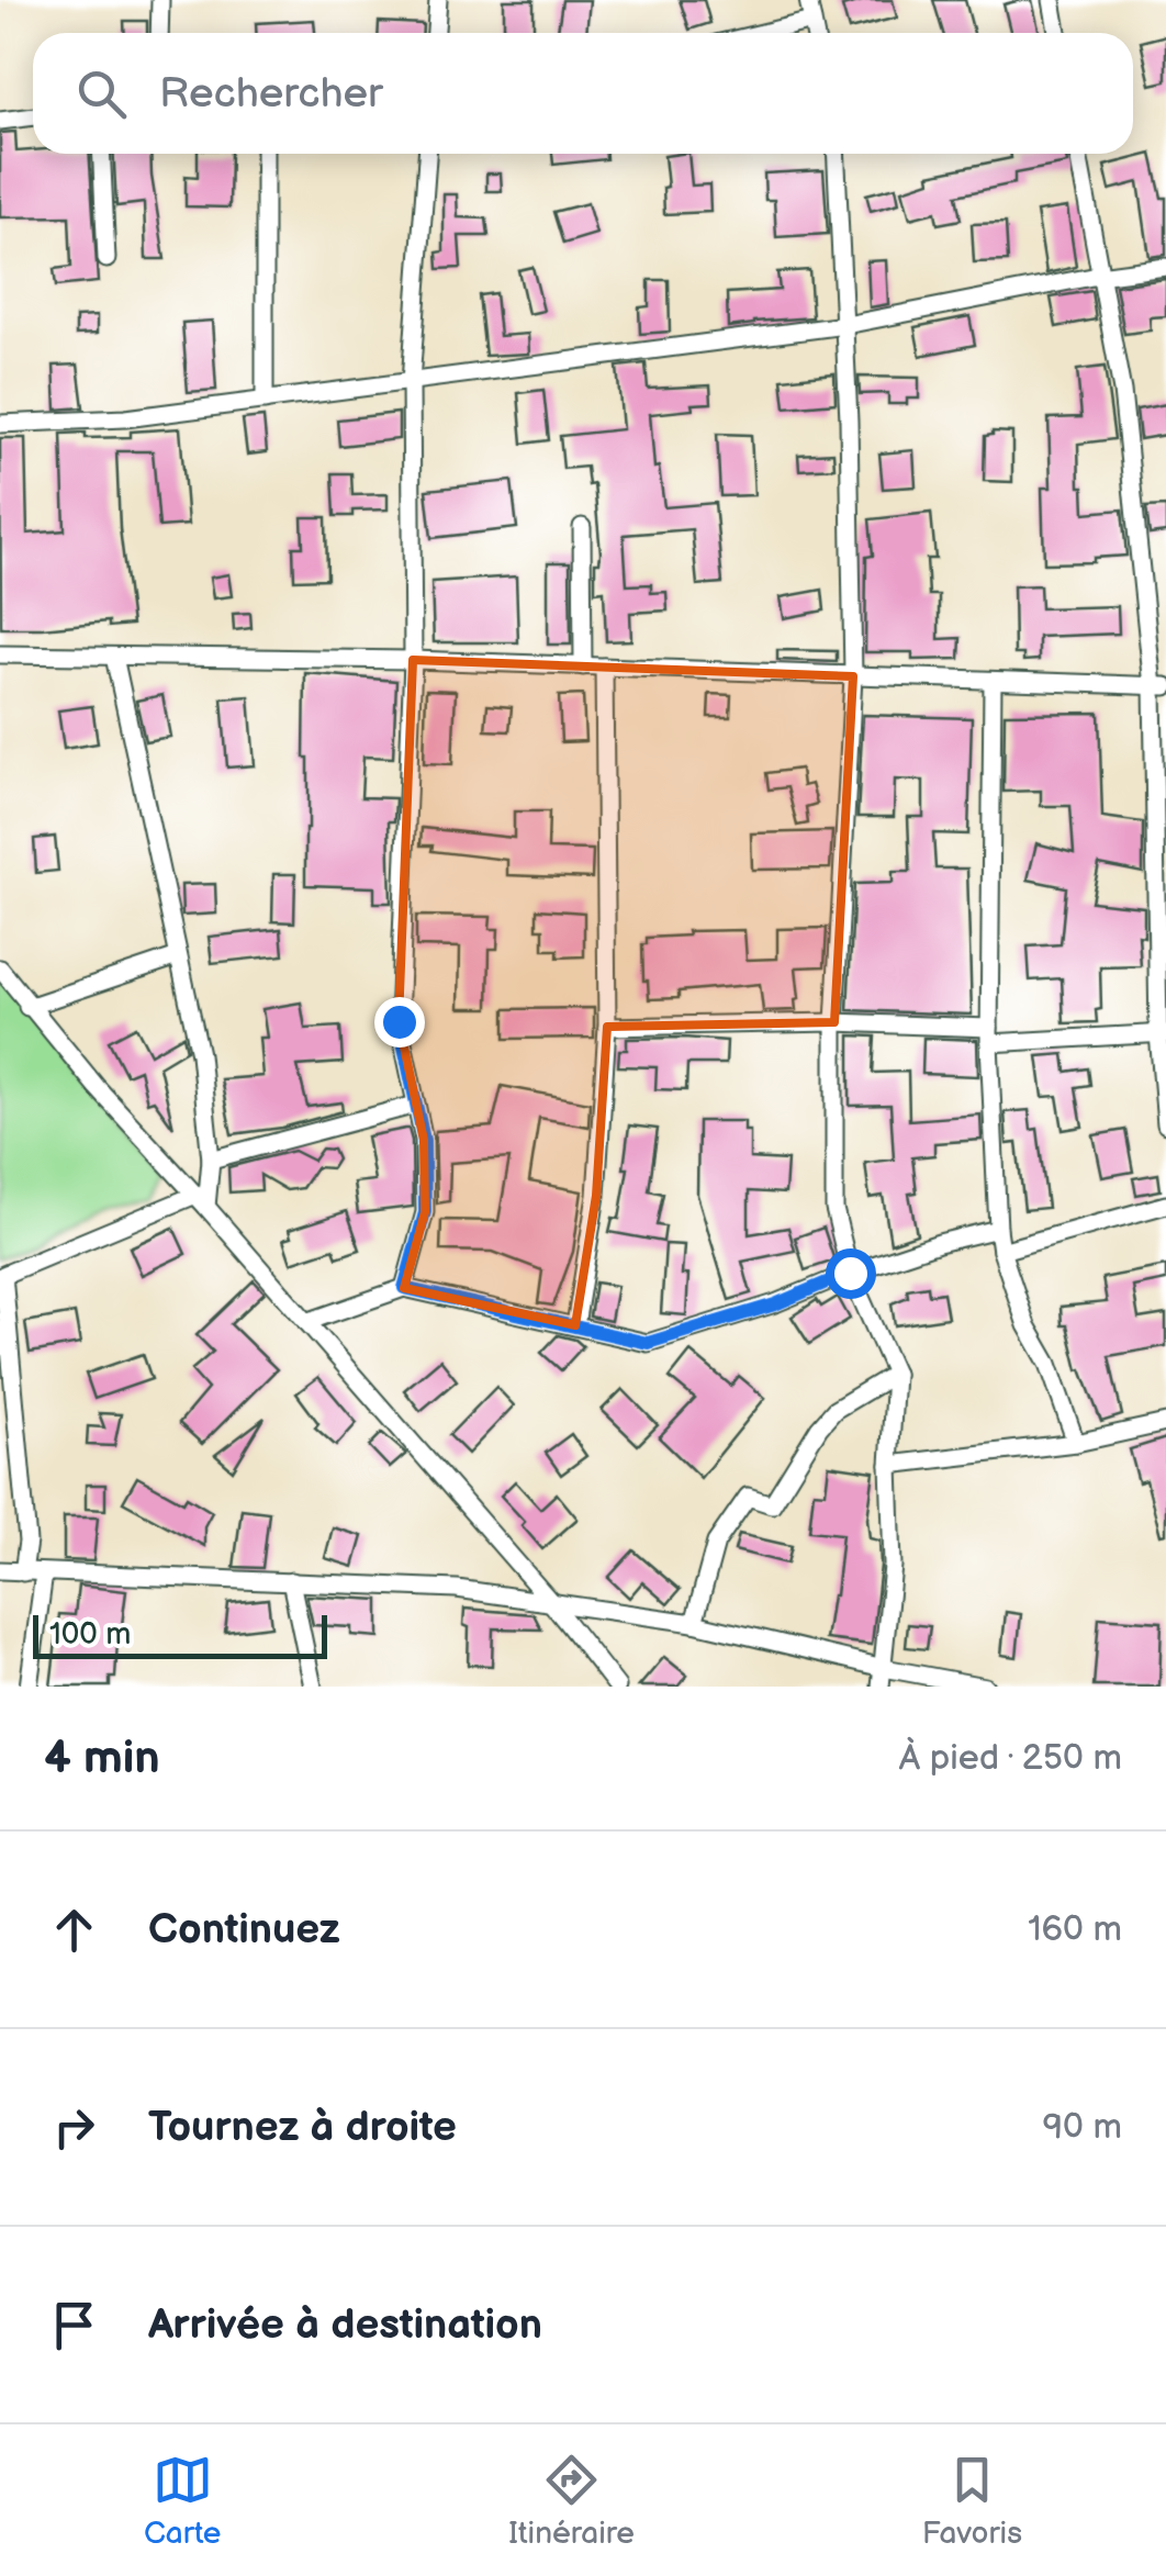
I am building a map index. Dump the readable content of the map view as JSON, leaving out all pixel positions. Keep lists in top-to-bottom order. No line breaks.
{"scale_bar":"100 m","page":{"search":"Rechercher","scale":"100 m","heading":["4 min","À pied · 250 m"],"list":[["Continuez","160 m"],["Tournez à droite","90 m"],"Arrivée à destination"],"nav":["Carte","Itinéraire","Favoris"]}}
